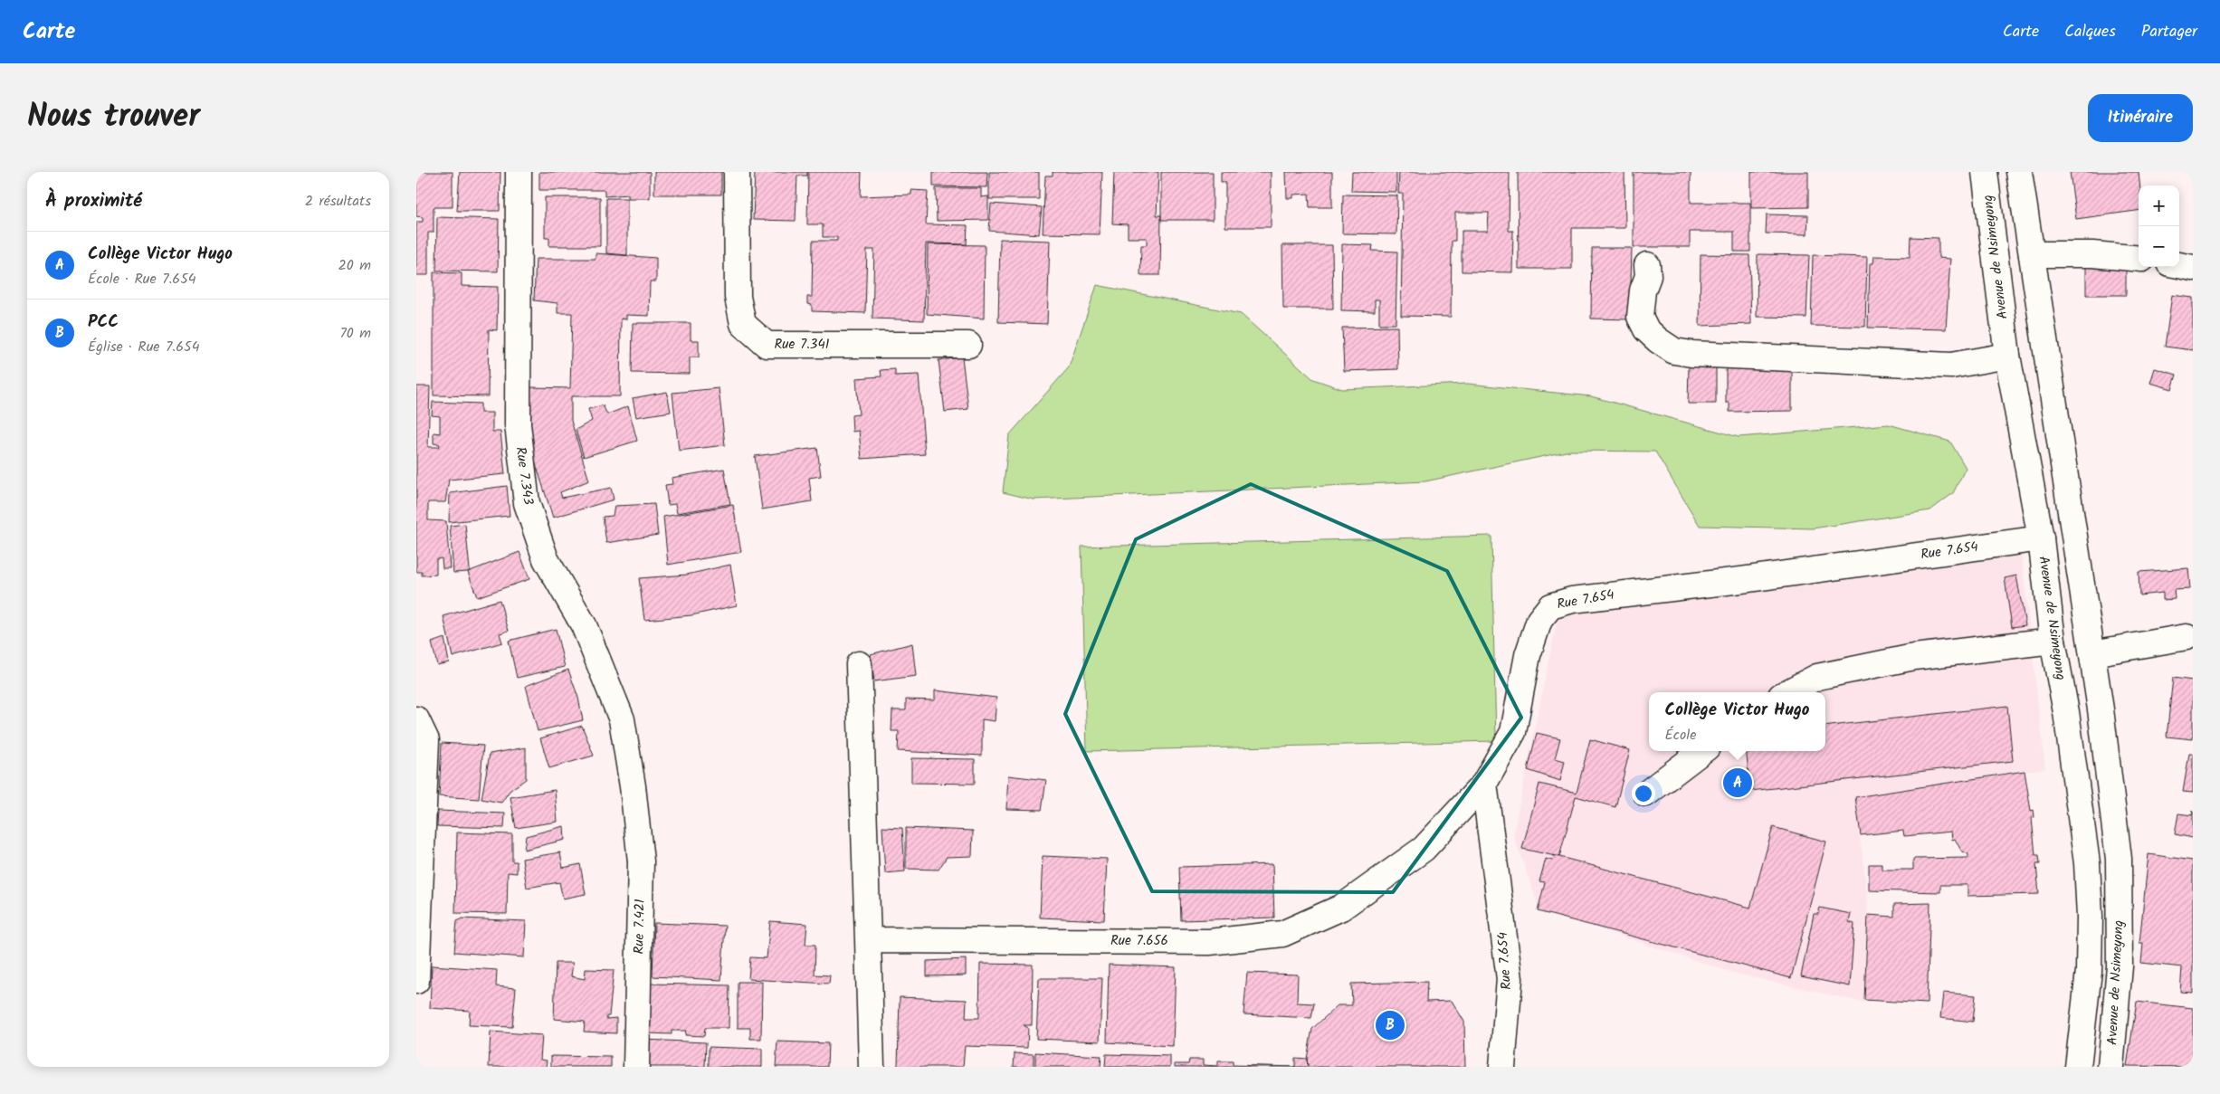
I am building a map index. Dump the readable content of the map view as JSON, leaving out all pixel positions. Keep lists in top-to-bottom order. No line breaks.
{"streets":{"street":["Avenue de Nsimeyong","Rue 7.341","Rue 7.343","Rue 7.654","Rue 7.421","Rue 7.656"]},"crossings":[["Avenue de Nsimeyong","Rue 7.654"],["Rue 7.343","Rue 7.421"],["Rue 7.654","Rue 7.656"]],"page":{"header":"Carte","nav":["Carte","Calques","Partager"],"title":"Nous trouver","buttons":"Itinéraire","heading":["À proximité","2 résultats"],"map_buttons":["+","−"],"list":[{"mark":"A","name":"Collège Victor Hugo","note":"École · Rue 7.654","value":"20 m"},{"mark":"B","name":"PCC","note":"Église · Rue 7.654","value":"70 m"}],"popup":["Collège Victor Hugo","École"],"pins":["A","B"]}}
